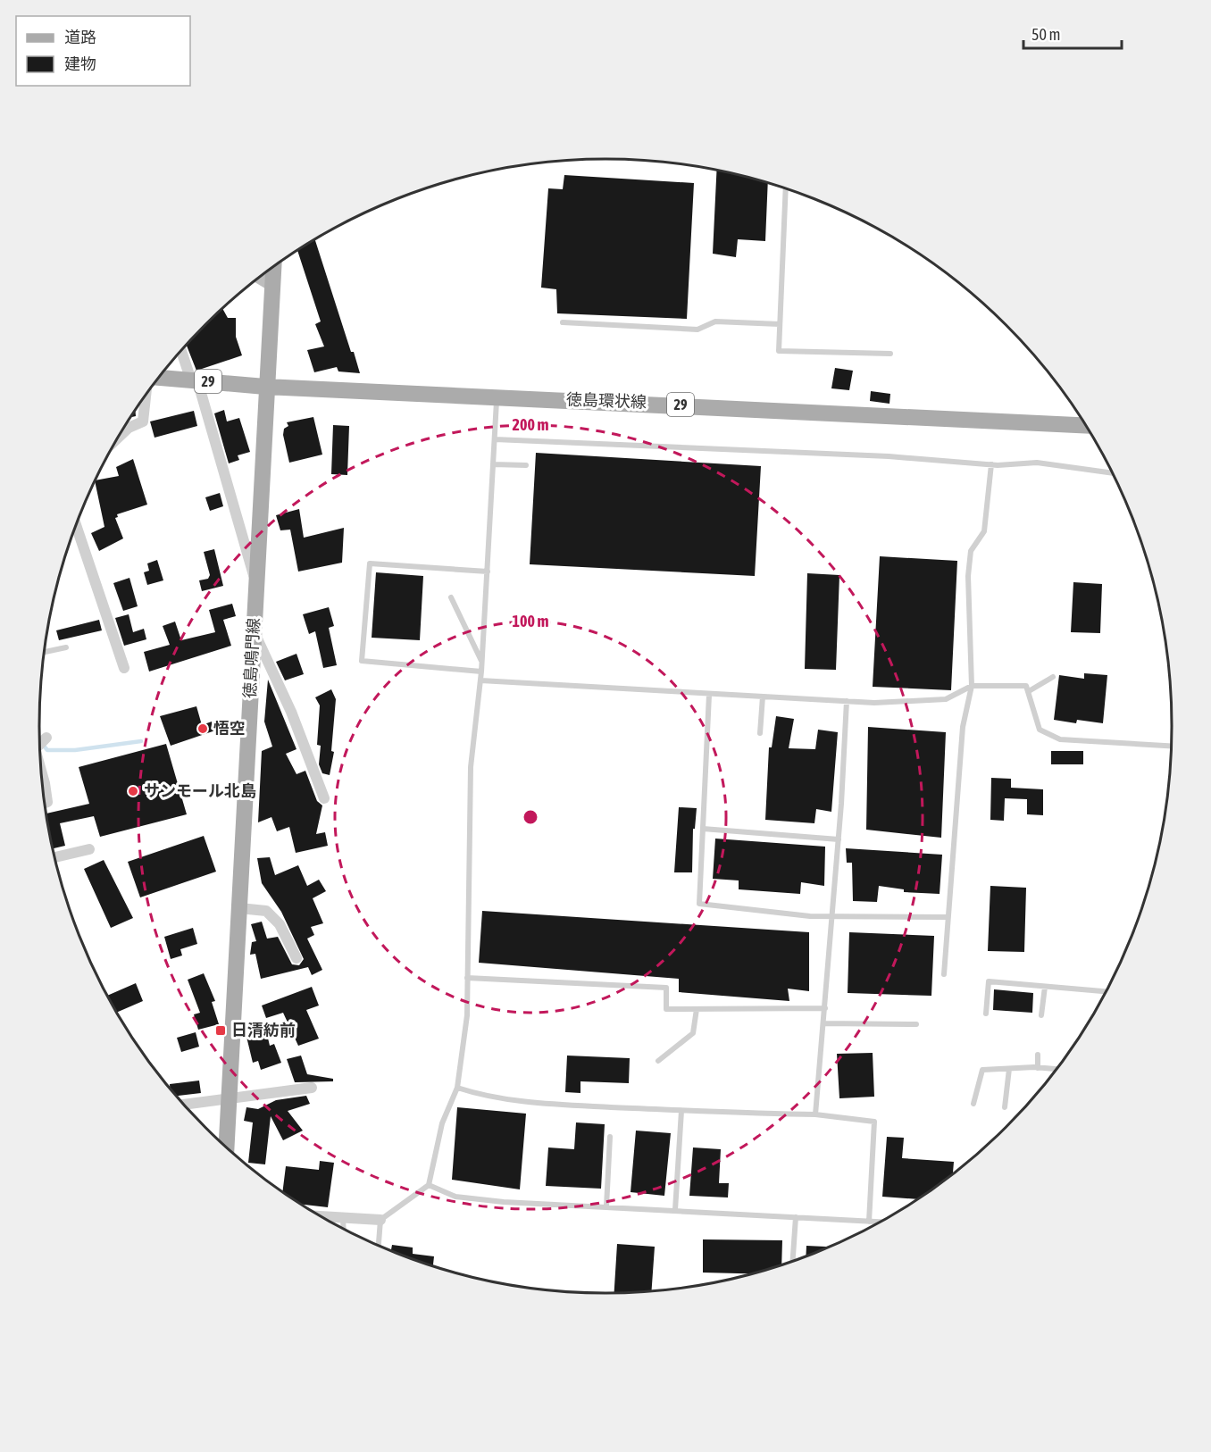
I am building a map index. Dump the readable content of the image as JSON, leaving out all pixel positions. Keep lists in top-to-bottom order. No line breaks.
{"streets":{"main road":["29","徳島環状線","徳島鳴門線"]},"crossings":[["徳島環状線","徳島鳴門線"]],"places":{"other":["悟空","サンモール北島"],"transit":["日清紡前"]},"legend":["道路","建物"],"scale_bar":"50 m","rings":["200 m","100 m"]}
